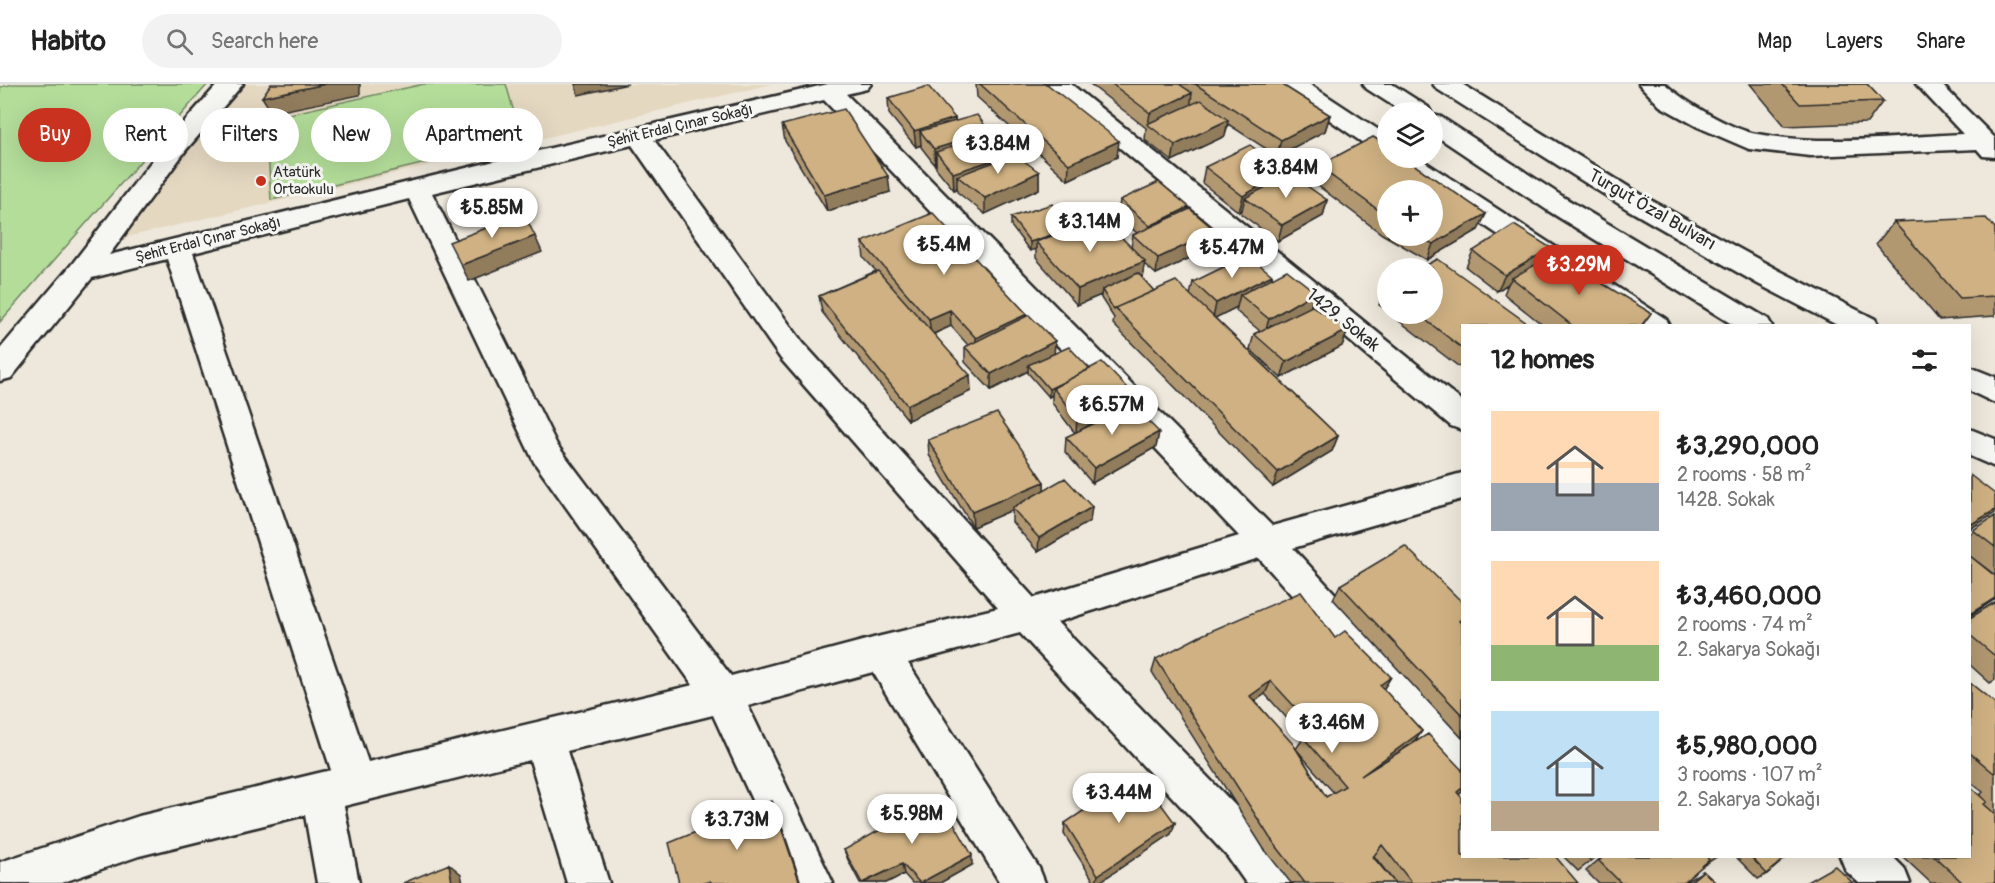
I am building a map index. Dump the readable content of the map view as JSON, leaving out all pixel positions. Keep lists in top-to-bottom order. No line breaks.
{"streets":{"street":["Şehit Erdal Çınar Sokağı","Turgut Özal Bulvarı","1429. Sokak"]},"places":["Atatürk Ortaokulu"],"page":{"header":"Habito","search":"Search here","nav":["Map","Layers","Share"],"map_buttons":["+","−"],"chip":["Buy","Rent","Filters","New","Apartment"],"price":["₺3.84M","₺3.84M","₺5.85M","₺3.14M","₺5.4M","₺5.47M","₺3.29M","₺6.57M","₺3.46M","₺3.44M","₺5.98M","₺3.73M"],"heading":"12 homes","list":[{"name":"₺3,290,000","note":"2 rooms · 58 m² · 1428. Sokak"},{"name":"₺3,460,000","note":"2 rooms · 74 m² · 2. Sakarya Sokağı"},{"name":"₺5,980,000","note":"3 rooms · 107 m² · 2. Sakarya Sokağı"}]}}
